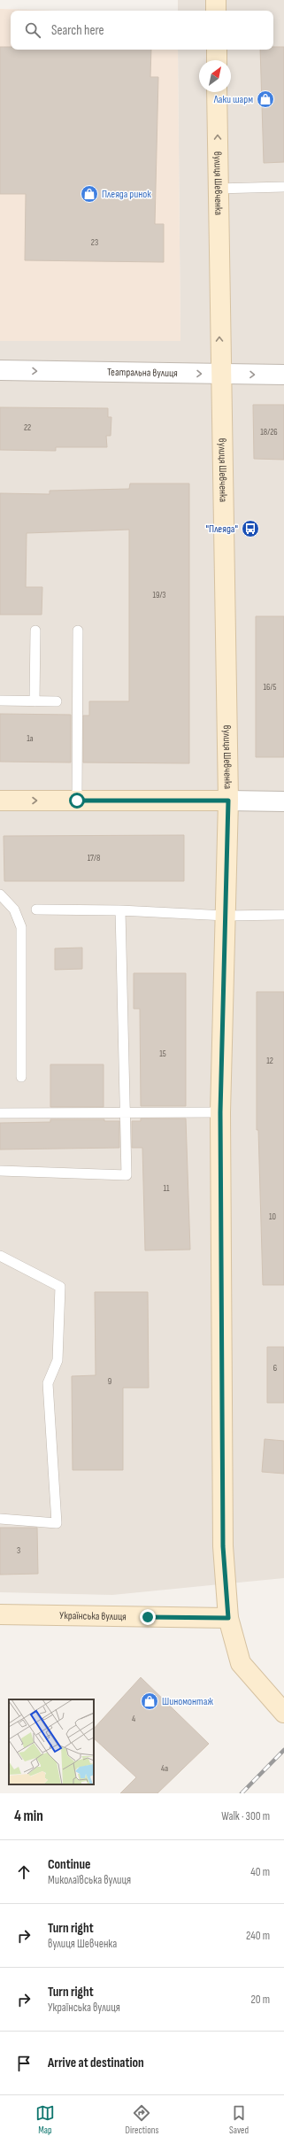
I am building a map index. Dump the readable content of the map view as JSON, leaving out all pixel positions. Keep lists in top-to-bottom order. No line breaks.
{"streets":{"street":["вулиця Шевченка","Театральна вулиця","Українська вулиця"]},"crossings":[["вулиця Шевченка","Театральна вулиця"],["вулиця Шевченка","Українська вулиця"]],"one_way":["Театральна вулиця"],"places":{"shop":["Лаки шарм","Плеяда ринок","Шиномонтаж"],"bus stop":["\"Плеяда\""]},"house_numbers":["23","22","18/26","19/3","16/5","1а","17/8","15","12","11","10","6","9","3","4","4а"],"north":"top right","page":{"search":"Search here","heading":["4 min","Walk · 300 m"],"list":[["Continue","Миколаївська вулиця","40 m"],["Turn right","вулиця Шевченка","240 m"],["Turn right","Українська вулиця","20 m"],"Arrive at destination"],"nav":["Map","Directions","Saved"]}}
